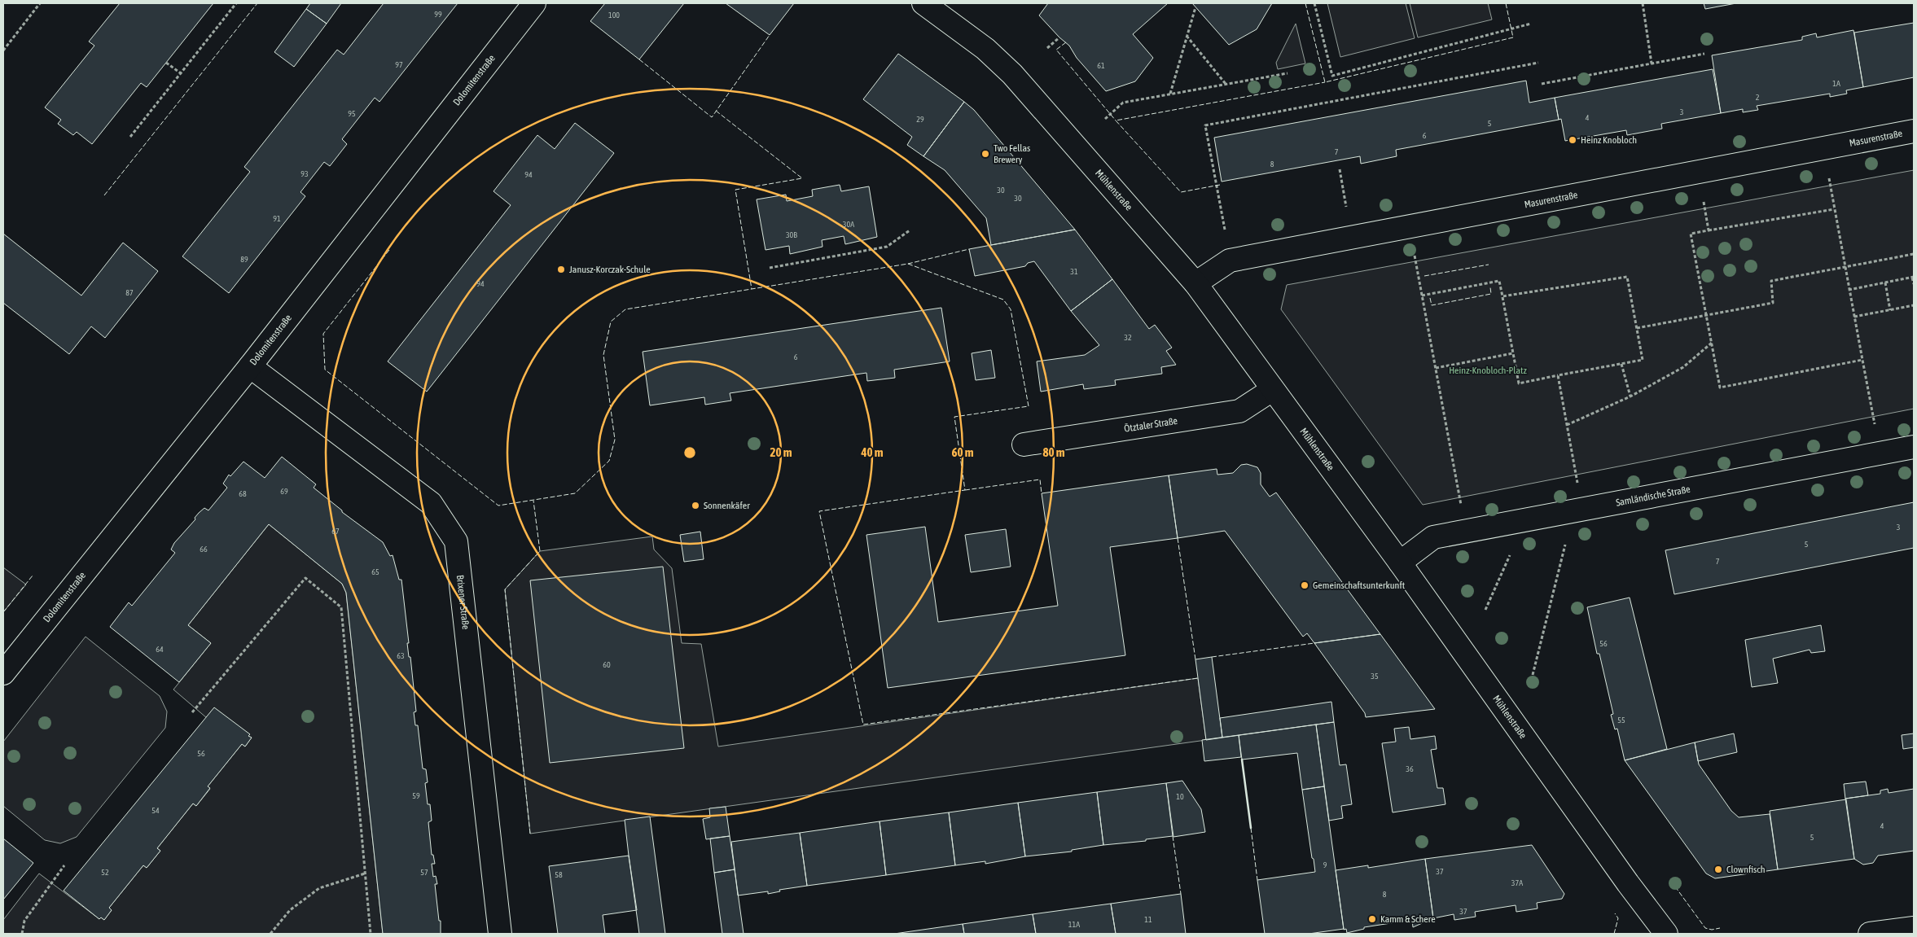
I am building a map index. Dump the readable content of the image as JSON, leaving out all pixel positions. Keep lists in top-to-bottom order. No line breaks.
{"streets":{"street":["Dolomitenstraße","Masurenstraße","Mühlenstraße","Ötztaler Straße","Samländische Straße","Brixener Straße"]},"crossings":[["Dolomitenstraße","Brixener Straße"],["Masurenstraße","Mühlenstraße"],["Mühlenstraße","Ötztaler Straße"],["Mühlenstraße","Samländische Straße"]],"parks":["Heinz-Knobloch-Platz"],"places":["Heinz Knobloch","Two Fellas Brewery","Janusz-Korczak-Schule","Sonnenkäfer","Gemeinschaftsunterkunft","Clownfisch","Kamm & Schere"],"house_numbers":["99","100","97","61","1A","2","3","95","4","29","5","6","7","8","93","94","30","30","91","30A","30B","89","31","94","87","32","6","69","68","3","67","5","66","7","65","56","64","63","60","35","55","56","36","59","10","54","4","5","9","37","52","57","58","37A","8","37","11","11A"],"rings":["20 m","40 m","60 m","80 m"]}
